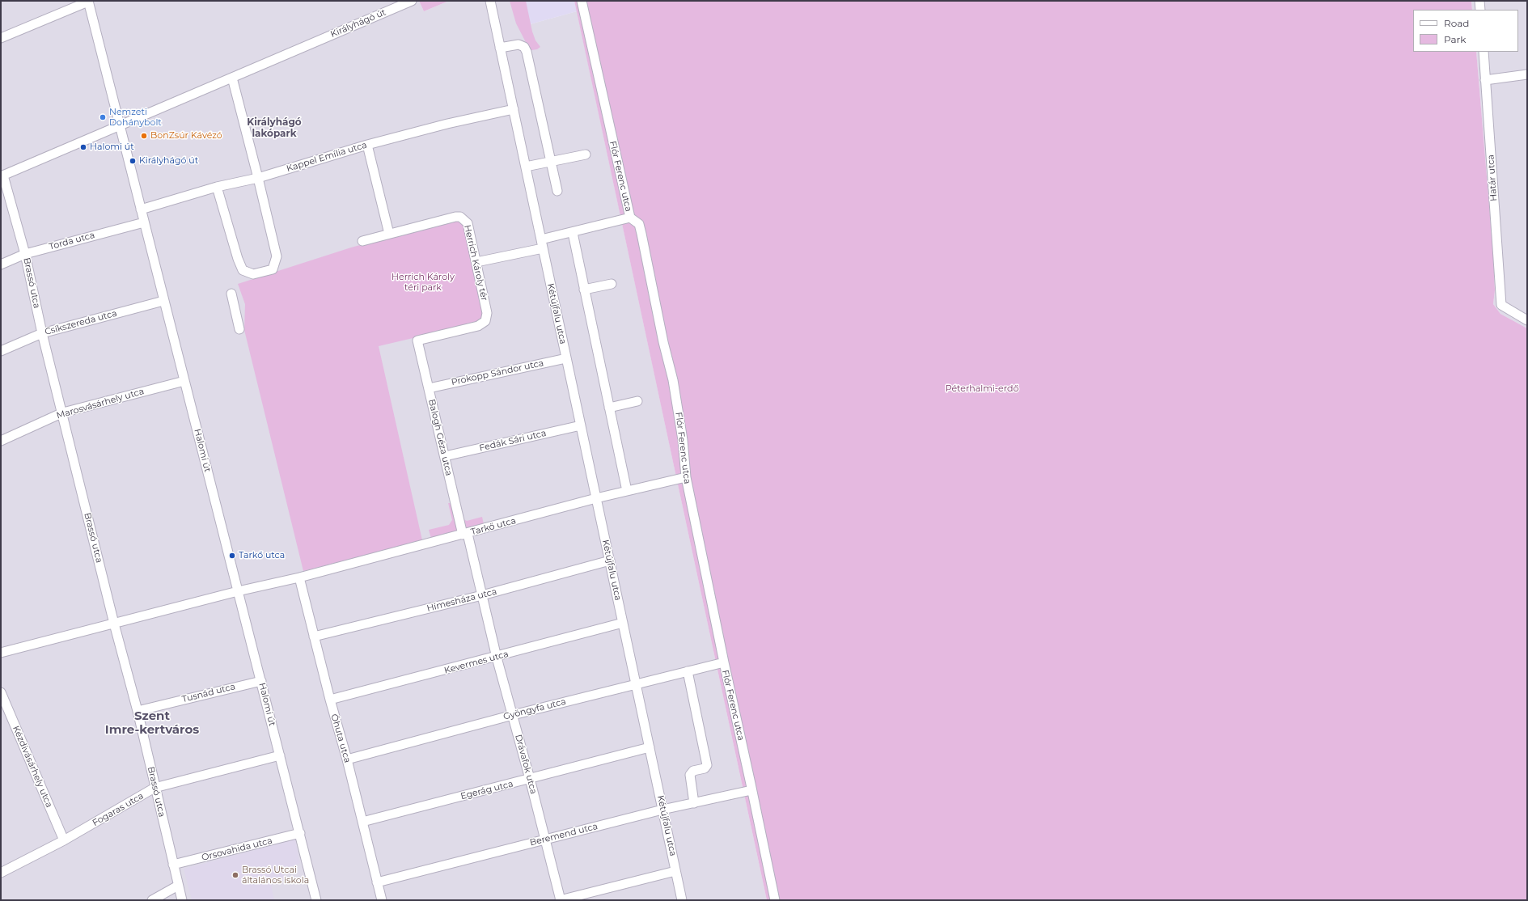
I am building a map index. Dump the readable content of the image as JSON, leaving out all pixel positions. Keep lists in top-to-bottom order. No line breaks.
{"streets":{"street":["Királyhágó út","Kappel Emília utca","Flór Ferenc utca","Határ utca","Torda utca","Herrich Károly tér","Brassó utca","Kétújfalu utca","Csíkszereda utca","Prokopp Sándor utca","Marosvásárhely utca","Balogh Géza utca","Fedák Sári utca","Halomi út","Tarkő utca","Hímesháza utca","Kevermes utca","Tusnád utca","Gyöngyfa utca","Óhuta utca","Drávafok utca","Kézdivásárhely utca","Egerág utca","Fogaras utca","Beremend utca","Orsovahida utca"]},"crossings":[["Királyhágó út","Brassó utca"],["Királyhágó út","Halomi út"],["Kappel Emília utca","Kétújfalu utca"],["Kappel Emília utca","Halomi út"],["Flór Ferenc utca","Tarkő utca"],["Flór Ferenc utca","Gyöngyfa utca"],["Flór Ferenc utca","Beremend utca"],["Torda utca","Brassó utca"],["Torda utca","Halomi út"],["Herrich Károly tér","Balogh Géza utca"],["Brassó utca","Csíkszereda utca"],["Brassó utca","Marosvásárhely utca"],["Brassó utca","Tarkő utca"],["Brassó utca","Tusnád utca"],["Brassó utca","Fogaras utca"],["Brassó utca","Orsovahida utca"],["Kétújfalu utca","Prokopp Sándor utca"],["Kétújfalu utca","Fedák Sári utca"],["Kétújfalu utca","Tarkő utca"],["Kétújfalu utca","Hímesháza utca"],["Kétújfalu utca","Kevermes utca"],["Kétújfalu utca","Gyöngyfa utca"],["Kétújfalu utca","Egerág utca"],["Kétújfalu utca","Beremend utca"],["Csíkszereda utca","Halomi út"],["Prokopp Sándor utca","Balogh Géza utca"],["Marosvásárhely utca","Halomi út"],["Balogh Géza utca","Fedák Sári utca"],["Balogh Géza utca","Tarkő utca"],["Balogh Géza utca","Drávafok utca"],["Halomi út","Tarkő utca"],["Halomi út","Tusnád utca"],["Halomi út","Fogaras utca"],["Halomi út","Orsovahida utca"],["Tarkő utca","Óhuta utca"],["Tarkő utca","Drávafok utca"],["Hímesháza utca","Óhuta utca"],["Hímesháza utca","Drávafok utca"],["Kevermes utca","Óhuta utca"],["Kevermes utca","Drávafok utca"],["Gyöngyfa utca","Óhuta utca"],["Gyöngyfa utca","Drávafok utca"],["Óhuta utca","Egerág utca"],["Óhuta utca","Beremend utca"],["Drávafok utca","Egerág utca"],["Drávafok utca","Beremend utca"],["Kézdivásárhely utca","Fogaras utca"]],"districts":["Királyhágó lakópark","Szent Imre-kertváros"],"parks":["Herrich Károly téri park","Péterhalmi-erdő"],"places":["Nemzeti Dohánybolt","BonZsúr Kávézó","Halomi út","Királyhágó út","Tarkő utca","Brassó Utcai általános iskola"],"legend":["Road","Park"]}
